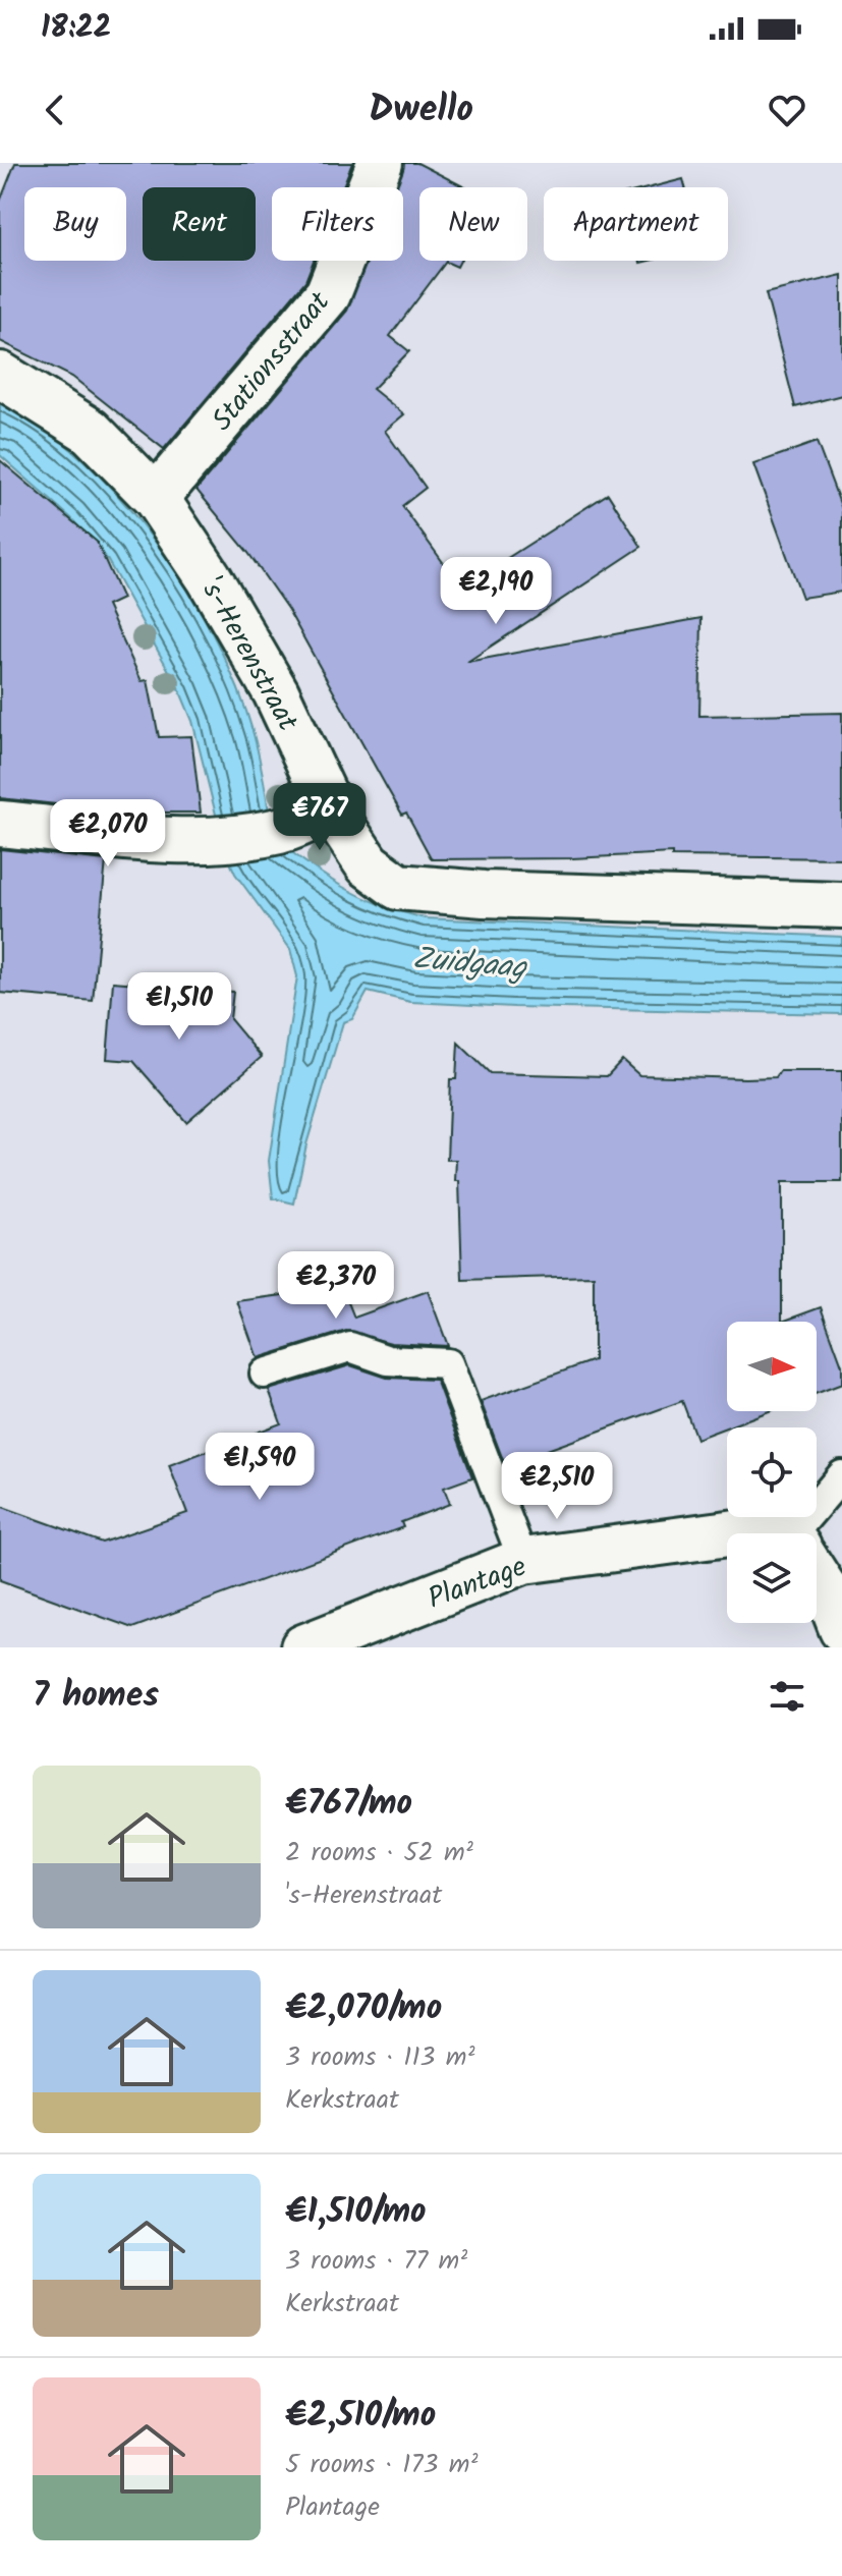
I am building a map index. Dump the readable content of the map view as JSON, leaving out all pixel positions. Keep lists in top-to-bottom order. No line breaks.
{"streets":{"street":["Stationsstraat","'s-Herenstraat","Plantage"]},"crossings":[["Stationsstraat","'s-Herenstraat"]],"water":["Zuidgaag"],"north":"right","page":{"status":"18:22","header":"Dwello","chip":["Buy","Rent","Filters","New","Apartment"],"price":["€2,190","€767","€2,070","€1,510","€2,370","€1,590","€2,510"],"heading":"7 homes","list":[{"name":"€767/mo","note":"2 rooms · 52 m² · 's-Herenstraat"},{"name":"€2,070/mo","note":"3 rooms · 113 m² · Kerkstraat"},{"name":"€1,510/mo","note":"3 rooms · 77 m² · Kerkstraat"},{"name":"€2,510/mo","note":"5 rooms · 173 m² · Plantage"}]}}
